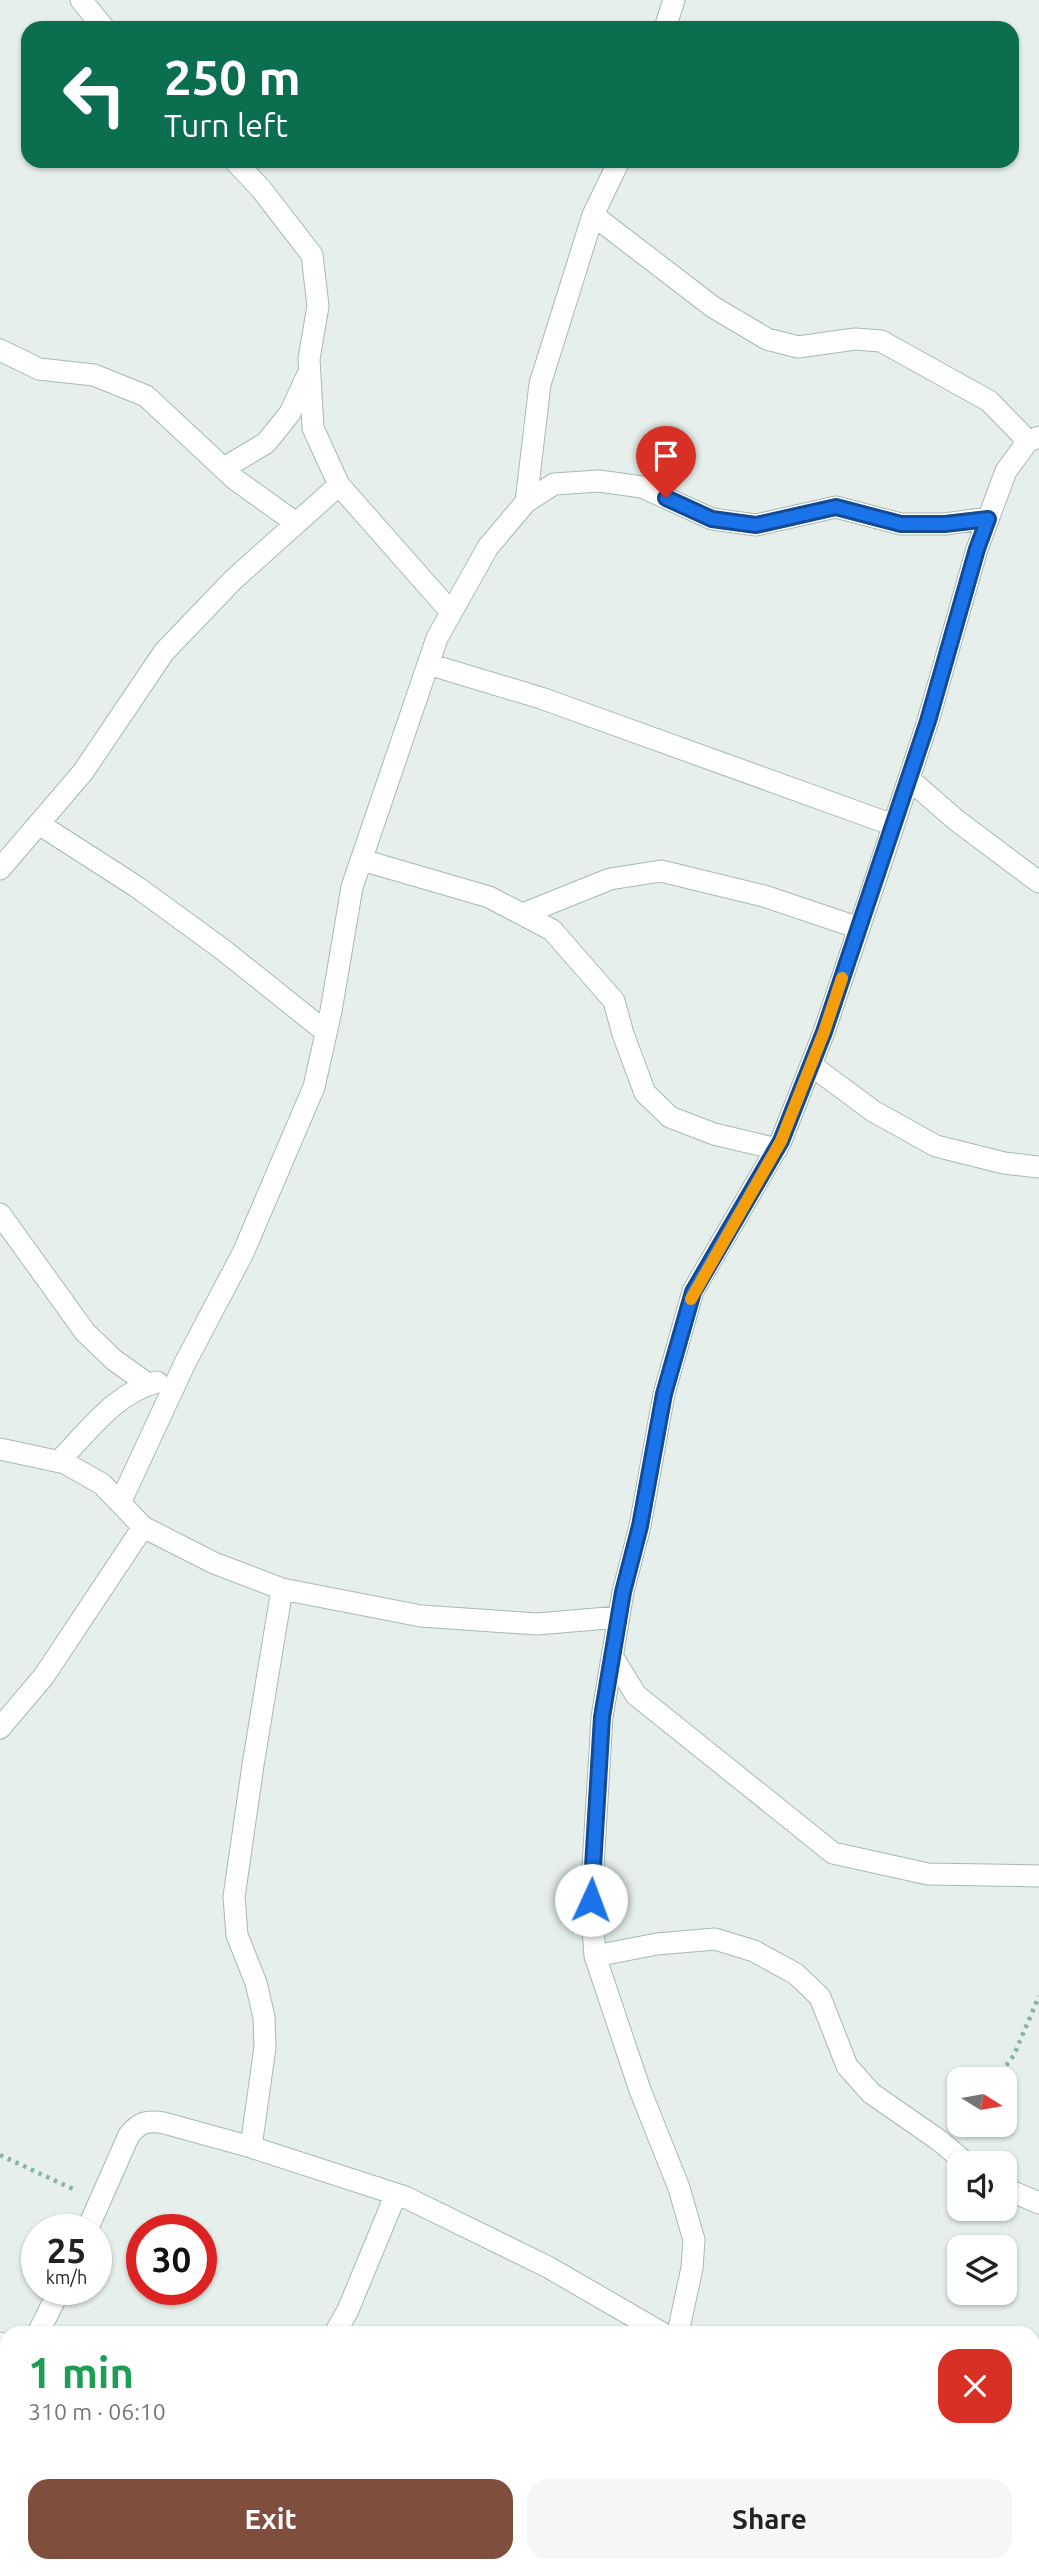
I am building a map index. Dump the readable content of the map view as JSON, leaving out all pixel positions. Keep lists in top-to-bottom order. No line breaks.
{"north":"right","page":{"turn":["250 m","Turn left"],"speed":"25 km/h","limit":"30","heading":["1 min","310 m · 06:10"],"buttons":["Exit","Share"]}}
